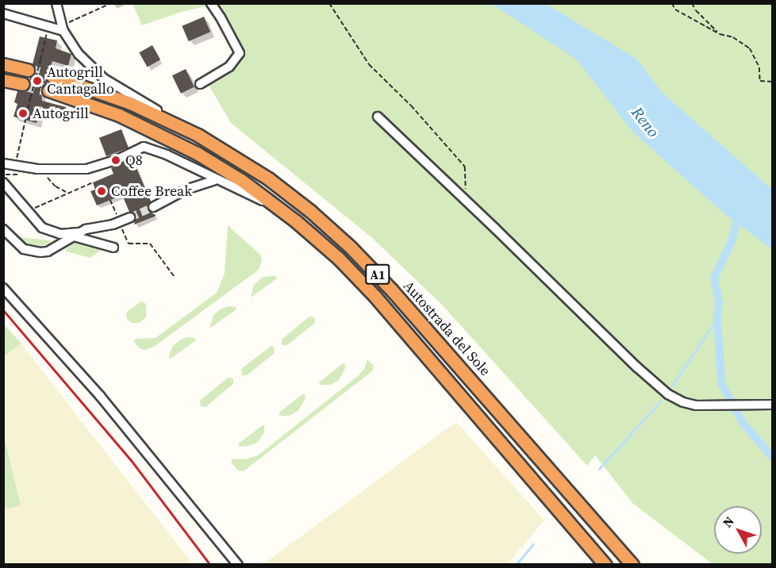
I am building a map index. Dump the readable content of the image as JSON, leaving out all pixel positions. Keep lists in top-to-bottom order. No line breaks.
{"streets":{"highway":["A1","Autostrada del Sole"]},"water":["Reno"],"places":["Autogrill Cantagallo","Autogrill","Q8","Coffee Break"],"north":"top left"}
